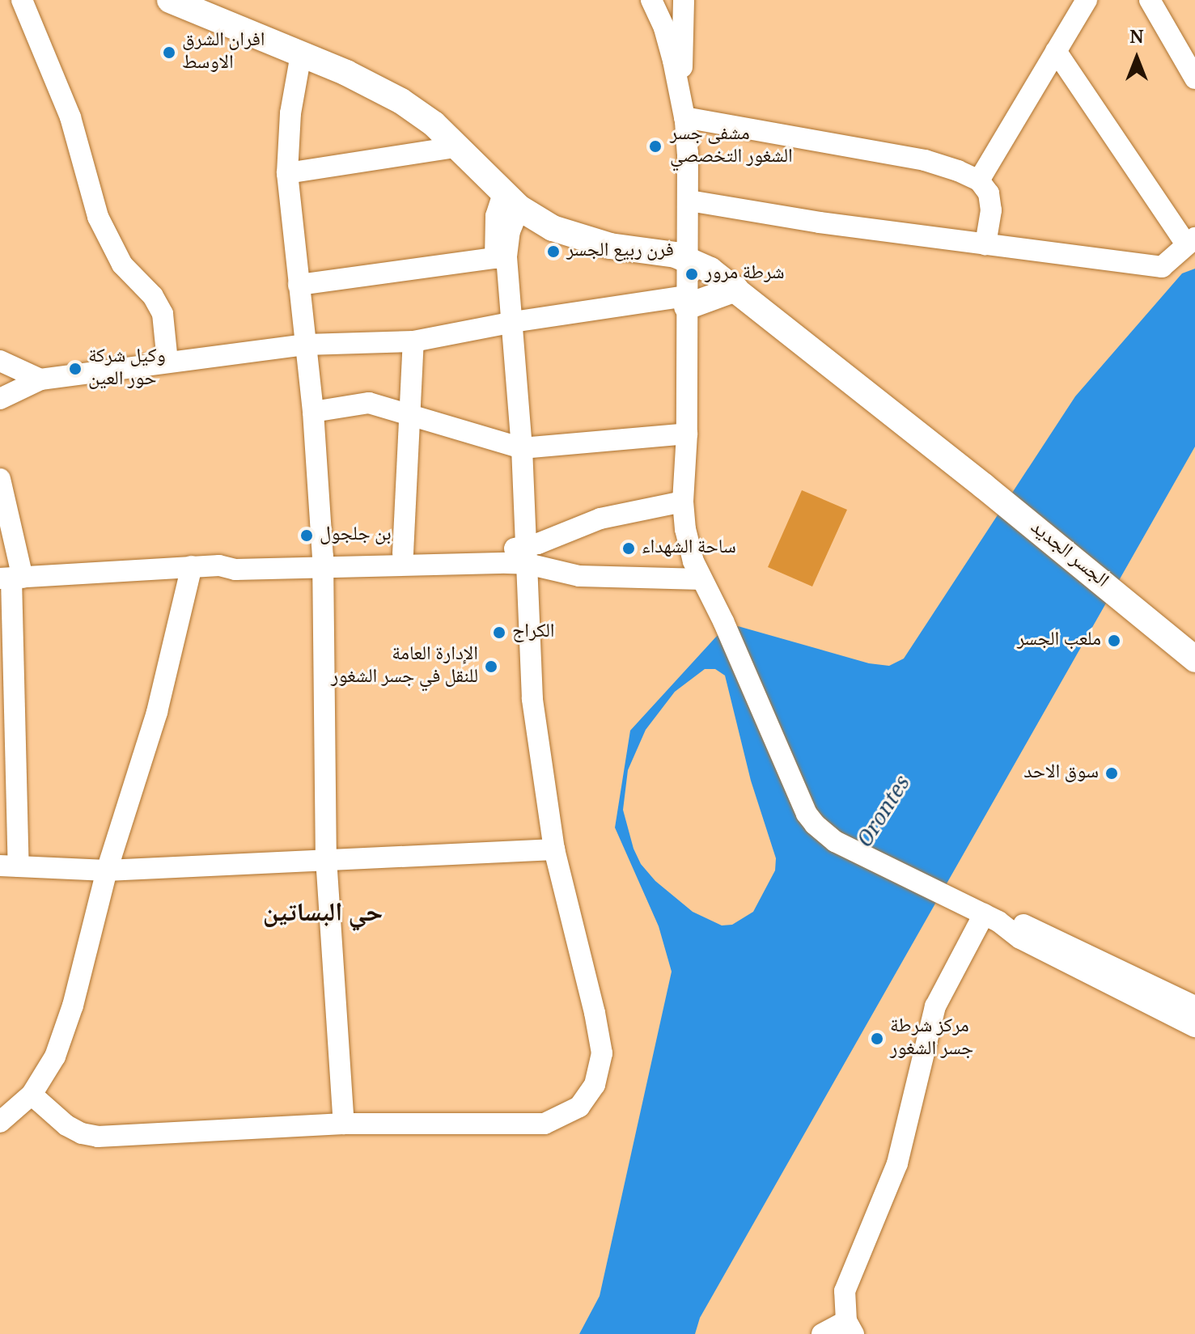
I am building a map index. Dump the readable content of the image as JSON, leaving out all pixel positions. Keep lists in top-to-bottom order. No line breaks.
{"streets":{"main road":["الجسر الجديد"]},"districts":["حي البساتين"],"water":["Orontes"],"places":["افران الشرق الاوسط","مشفى جسر الشغور التخصصي","فرن ربيع الجسر","شرطة مرور","وكيل شركة حور العين","بن جلجول","ساحة الشهداء","الكراج","ملعب الجسر","الإدارة العامة للنقل في جسر الشغور","سوق الاحد","مركز شرطة جسر الشغور"],"north":"top"}
